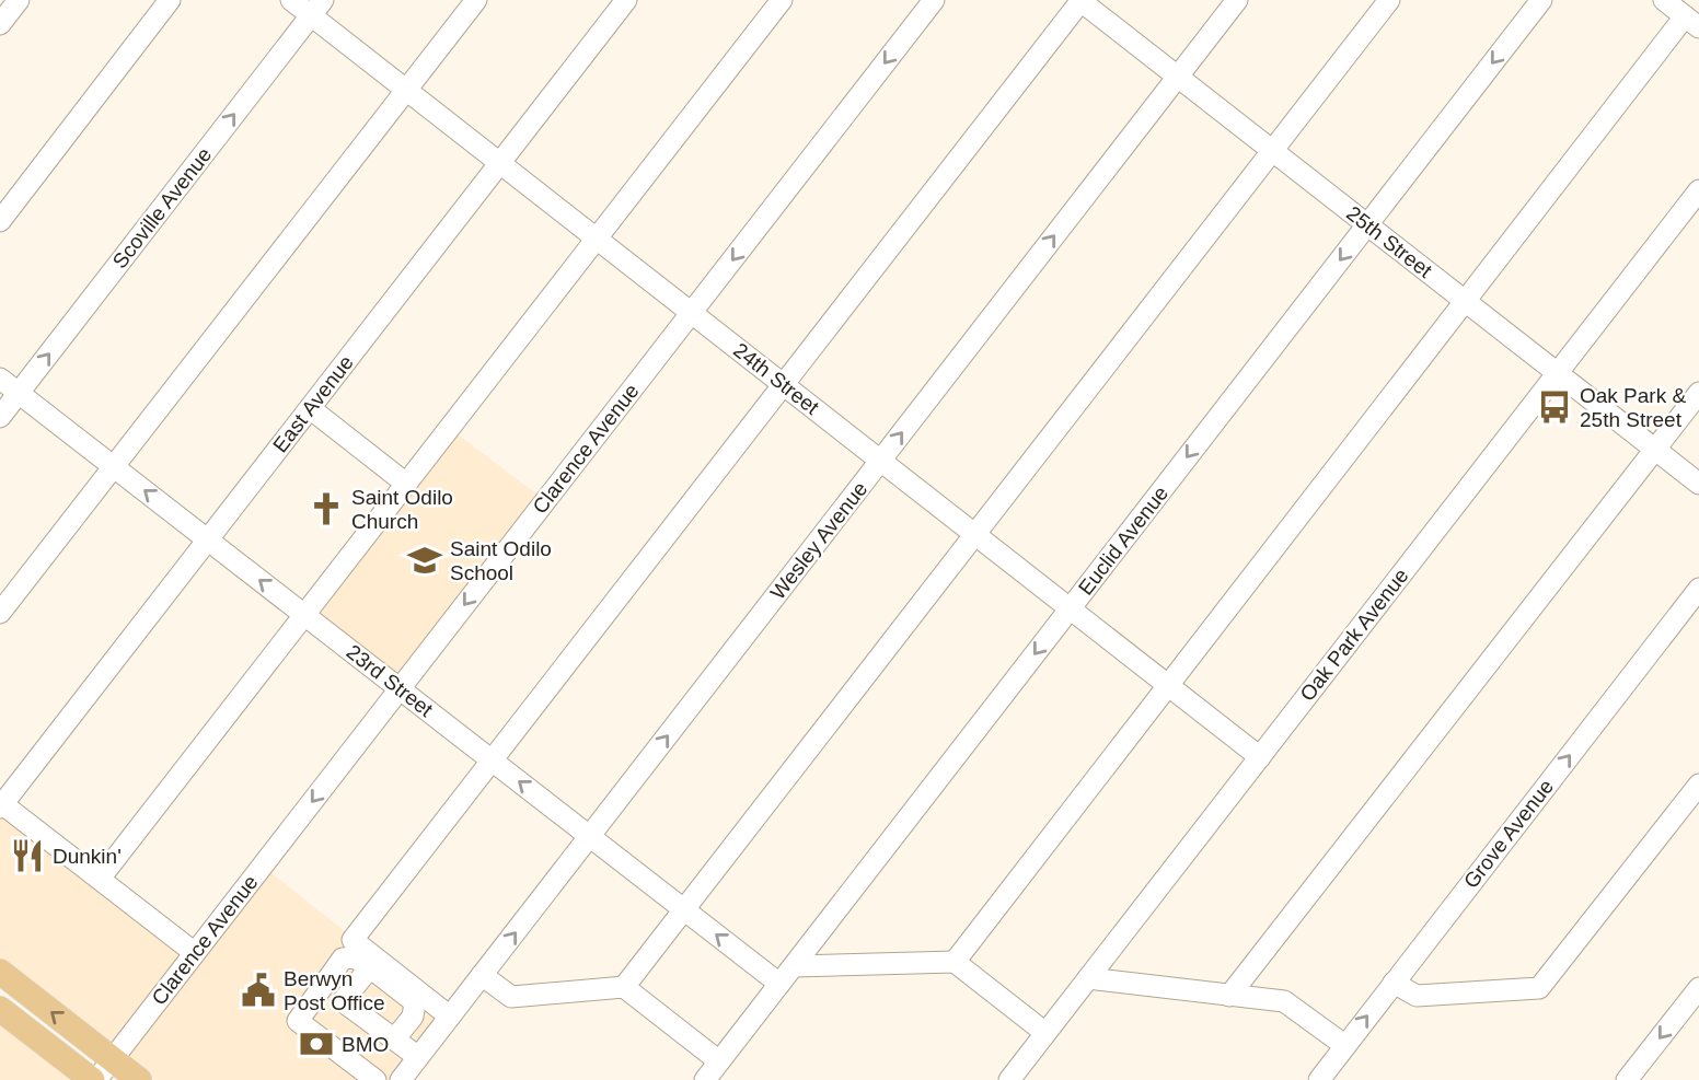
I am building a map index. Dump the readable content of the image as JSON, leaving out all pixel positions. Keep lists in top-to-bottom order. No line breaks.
{"streets":{"street":["Scoville Avenue","25th Street","24th Street","East Avenue","Clarence Avenue","Wesley Avenue","Euclid Avenue","Oak Park Avenue","23rd Street","Grove Avenue"]},"crossings":[["Scoville Avenue","24th Street"],["Scoville Avenue","23rd Street"],["25th Street","Wesley Avenue"],["25th Street","Euclid Avenue"],["25th Street","Oak Park Avenue"],["24th Street","East Avenue"],["24th Street","Clarence Avenue"],["24th Street","Wesley Avenue"],["24th Street","Euclid Avenue"],["24th Street","Oak Park Avenue"],["East Avenue","23rd Street"],["Clarence Avenue","23rd Street"],["Wesley Avenue","23rd Street"],["Euclid Avenue","23rd Street"]],"places":{"bus stop":["Oak Park & 25th Street"],"church":["Saint Odilo Church"],"school or university":["Saint Odilo School"],"restaurant":["Dunkin'"],"public building":["Berwyn Post Office"],"bank":["BMO"]}}
